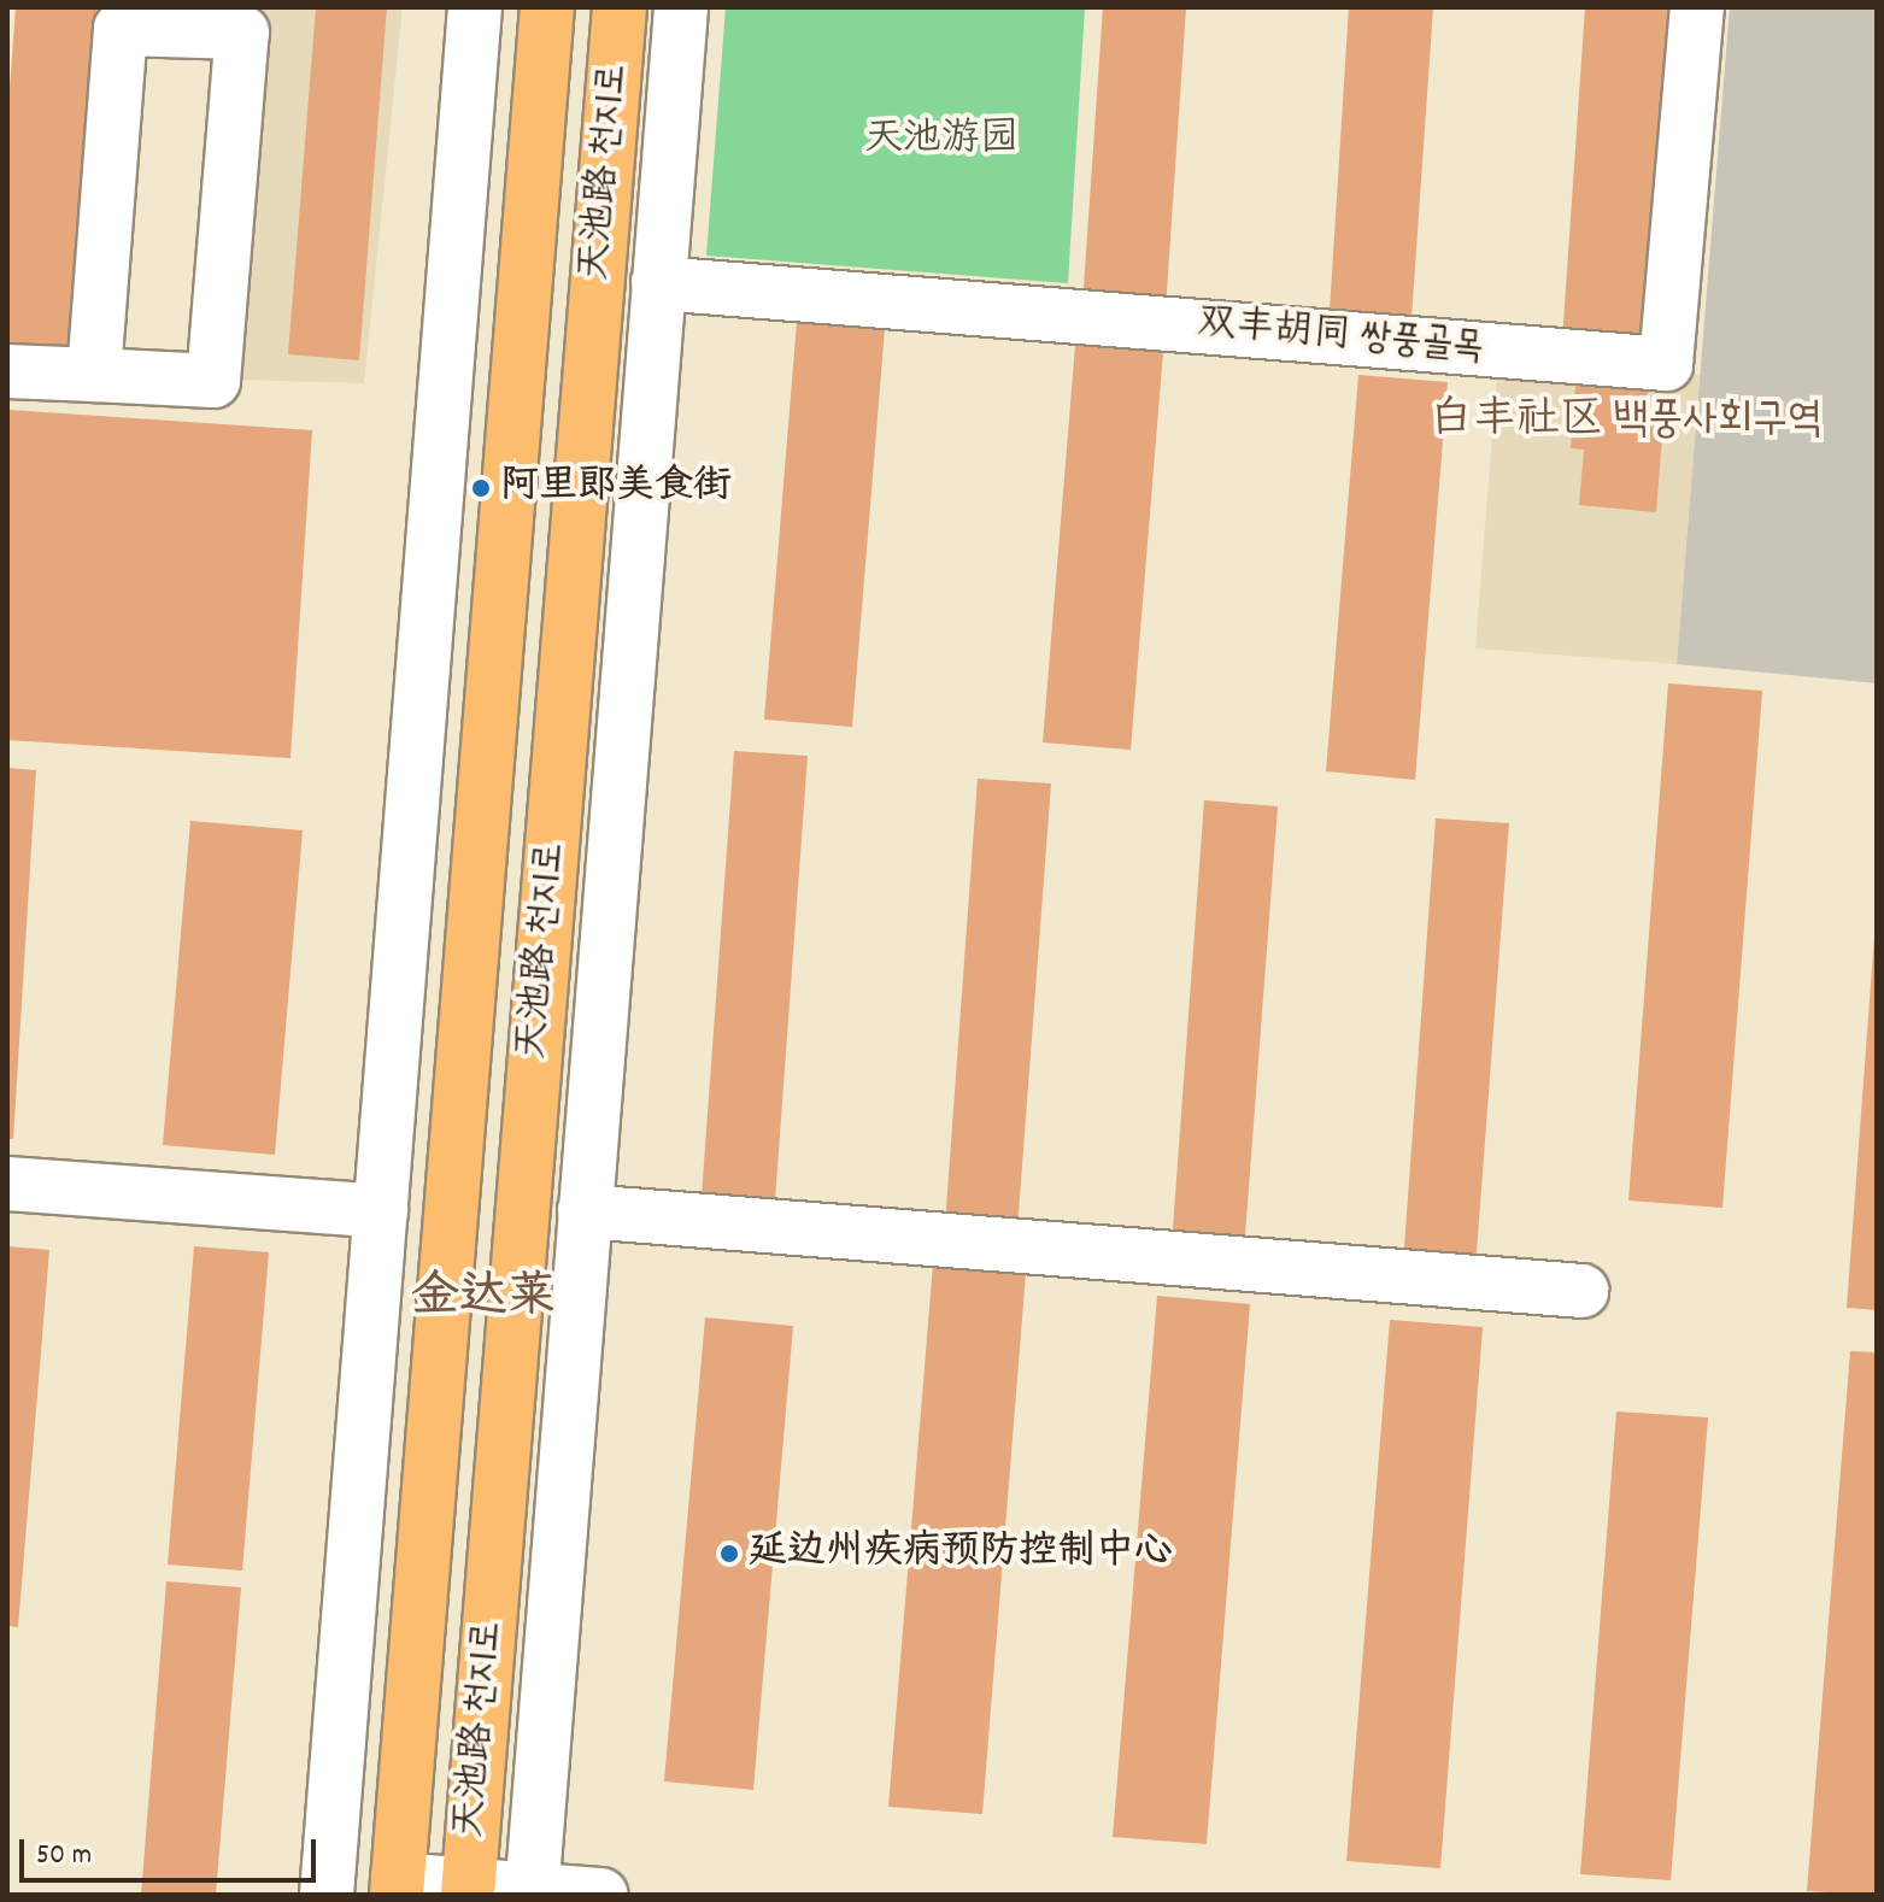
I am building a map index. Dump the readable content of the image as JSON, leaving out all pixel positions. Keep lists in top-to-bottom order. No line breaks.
{"streets":{"main road":["天池路 천지로"],"street":["双丰胡同 쌍풍골목"]},"crossings":[["天池路 천지로","双丰胡同 쌍풍골목"]],"districts":["白丰社区 백풍사회구역","金达莱"],"parks":["天池游园"],"places":["阿里郎美食街","延边州疾病预防控制中心"],"scale_bar":"50 m"}
